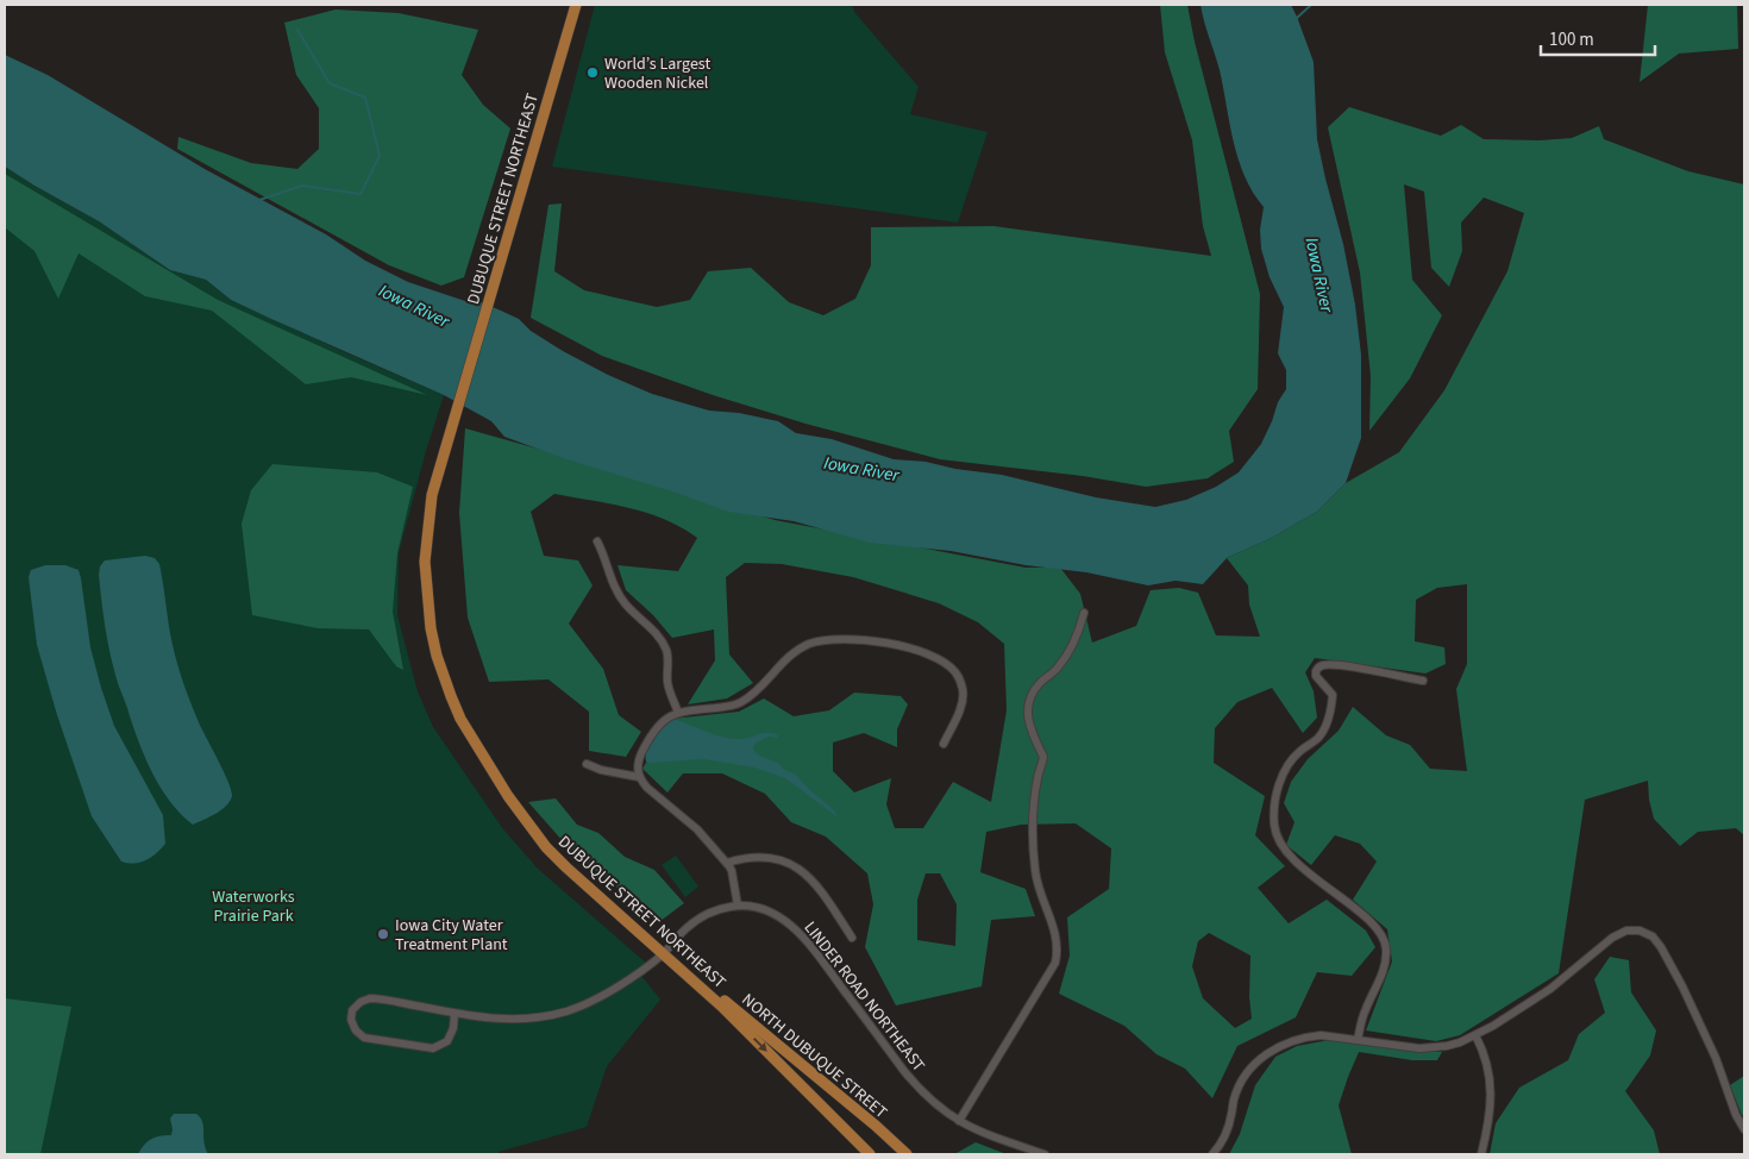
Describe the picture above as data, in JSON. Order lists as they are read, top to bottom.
{
  "streets": {
    "main road": ["DUBUQUE STREET NORTHEAST", "NORTH DUBUQUE STREET"],
    "street": ["LINDER ROAD NORTHEAST"]
  },
  "crossings": [
    ["DUBUQUE STREET NORTHEAST", "LINDER ROAD NORTHEAST"],
    ["DUBUQUE STREET NORTHEAST", "NORTH DUBUQUE STREET"]
  ],
  "water": ["Iowa River"],
  "parks": ["Waterworks Prairie Park"],
  "places": ["World’s Largest Wooden Nickel", "Iowa City Water Treatment Plant"],
  "scale_bar": "100 m"
}
